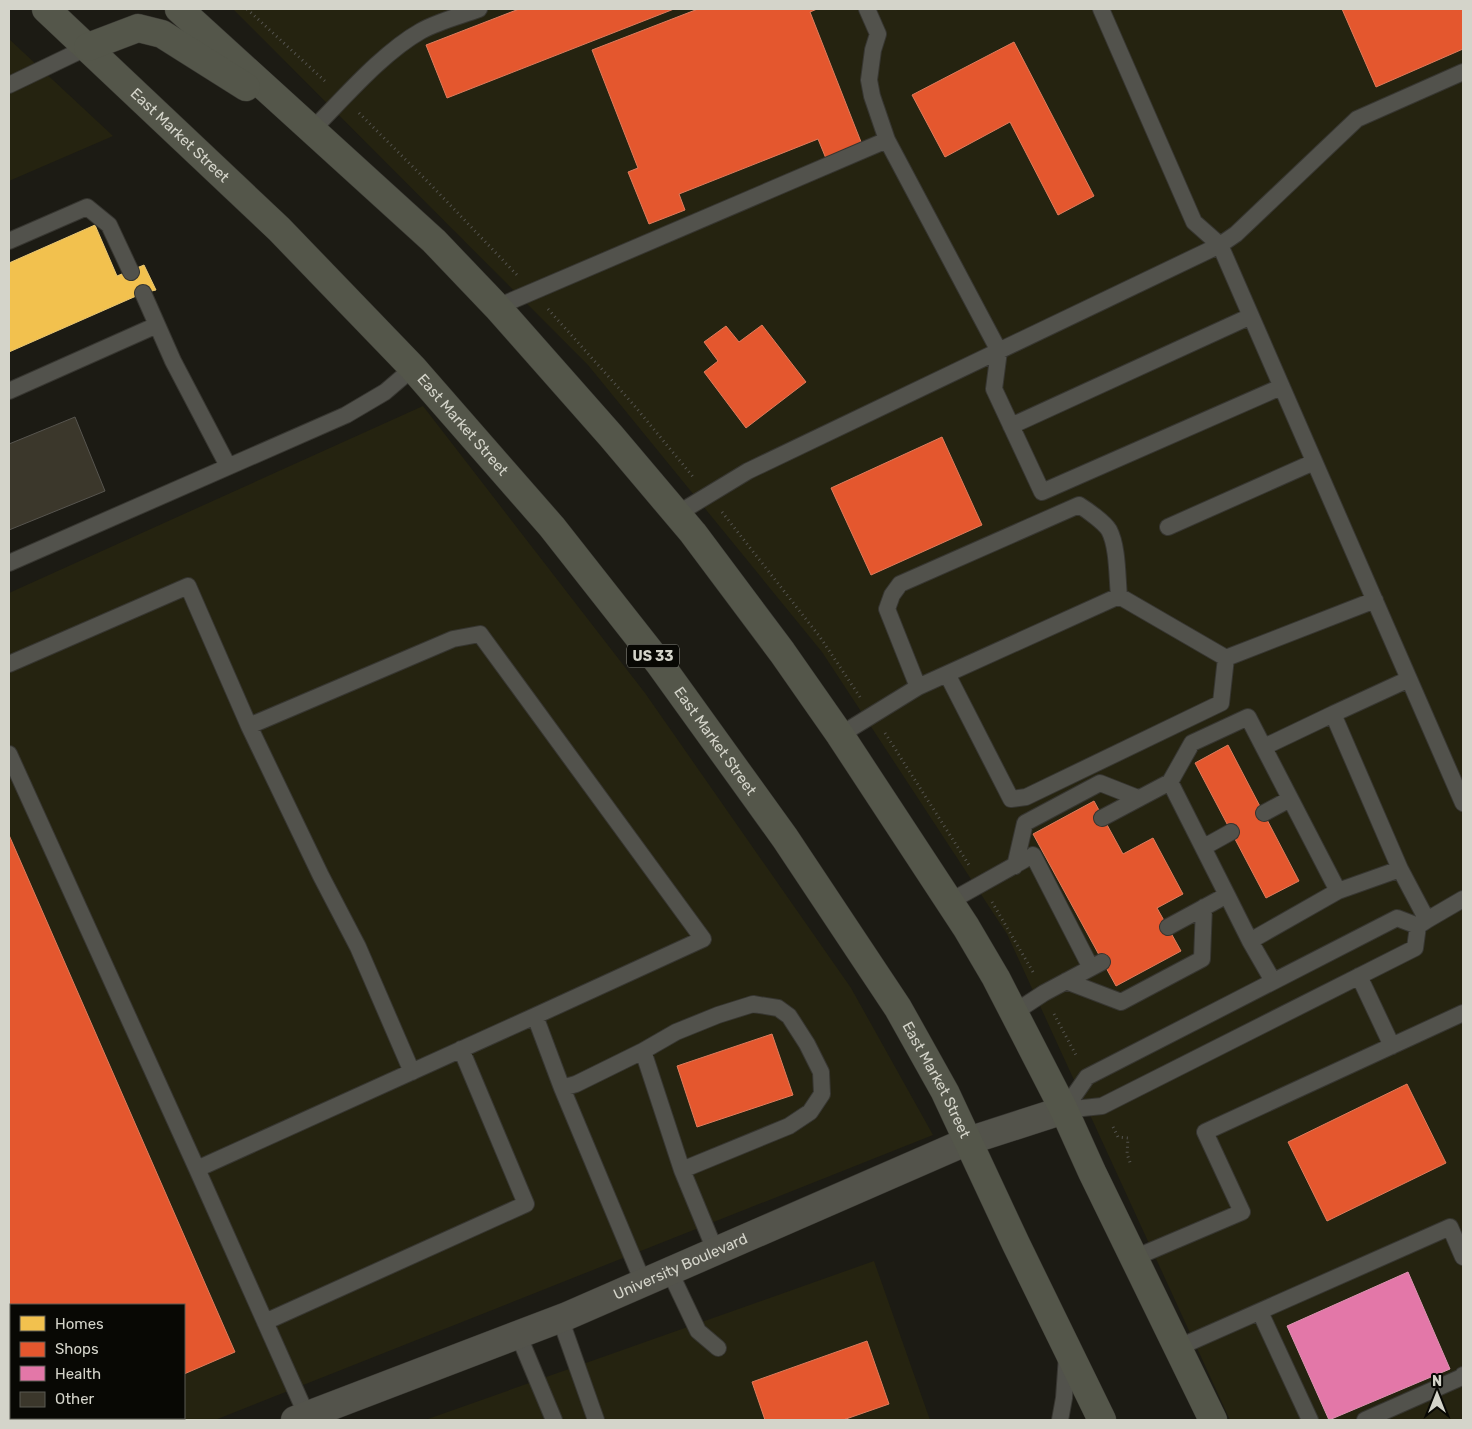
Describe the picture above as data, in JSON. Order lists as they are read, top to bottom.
{
  "streets": {
    "highway": ["East Market Street", "US 33"],
    "main road": ["University Boulevard"]
  },
  "crossings": [
    ["East Market Street", "University Boulevard"]
  ],
  "legend": [
    "Homes",
    "Shops",
    "Health",
    "Other"
  ],
  "north": "top"
}
